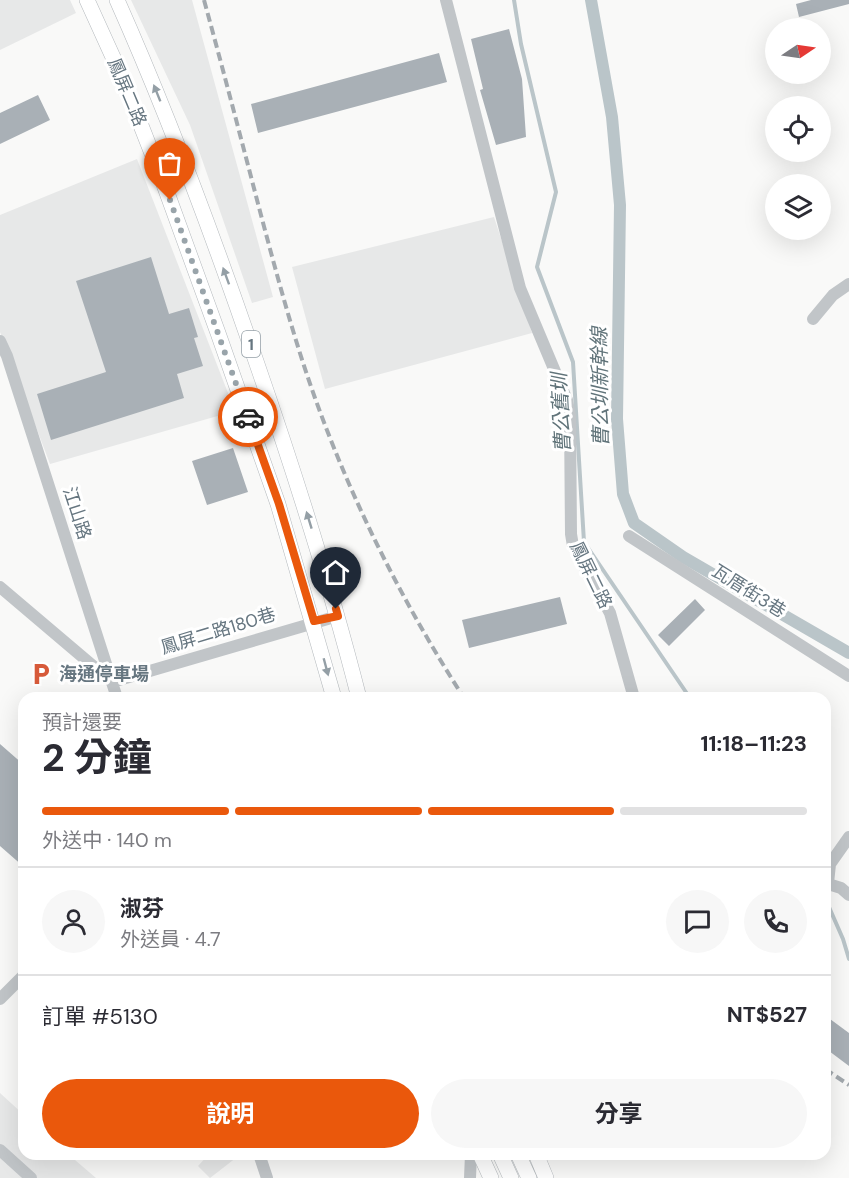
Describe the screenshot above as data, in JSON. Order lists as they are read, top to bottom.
{
  "streets": {
    "main road": ["鳳屏二路", "1"],
    "street": ["江山路", "瓦厝街3巷", "鳳屏二路180巷"]
  },
  "crossings": [
    ["鳳屏二路", "鳳屏二路180巷"],
    ["江山路", "鳳屏二路180巷"]
  ],
  "water": ["曹公圳新幹線", "曹公舊圳"],
  "places": {
    "parking": ["海通停車場"]
  },
  "north": "right",
  "page": {
    "heading": ["2 分鐘", "預計還要", "11:18–11:23"],
    "panel": [
      "淑芬",
      "外送員 · 4.7",
      "訂單 #5130",
      "NT$527"
    ],
    "bar": "外送中 · 140 m",
    "buttons": ["說明", "分享"]
  }
}
